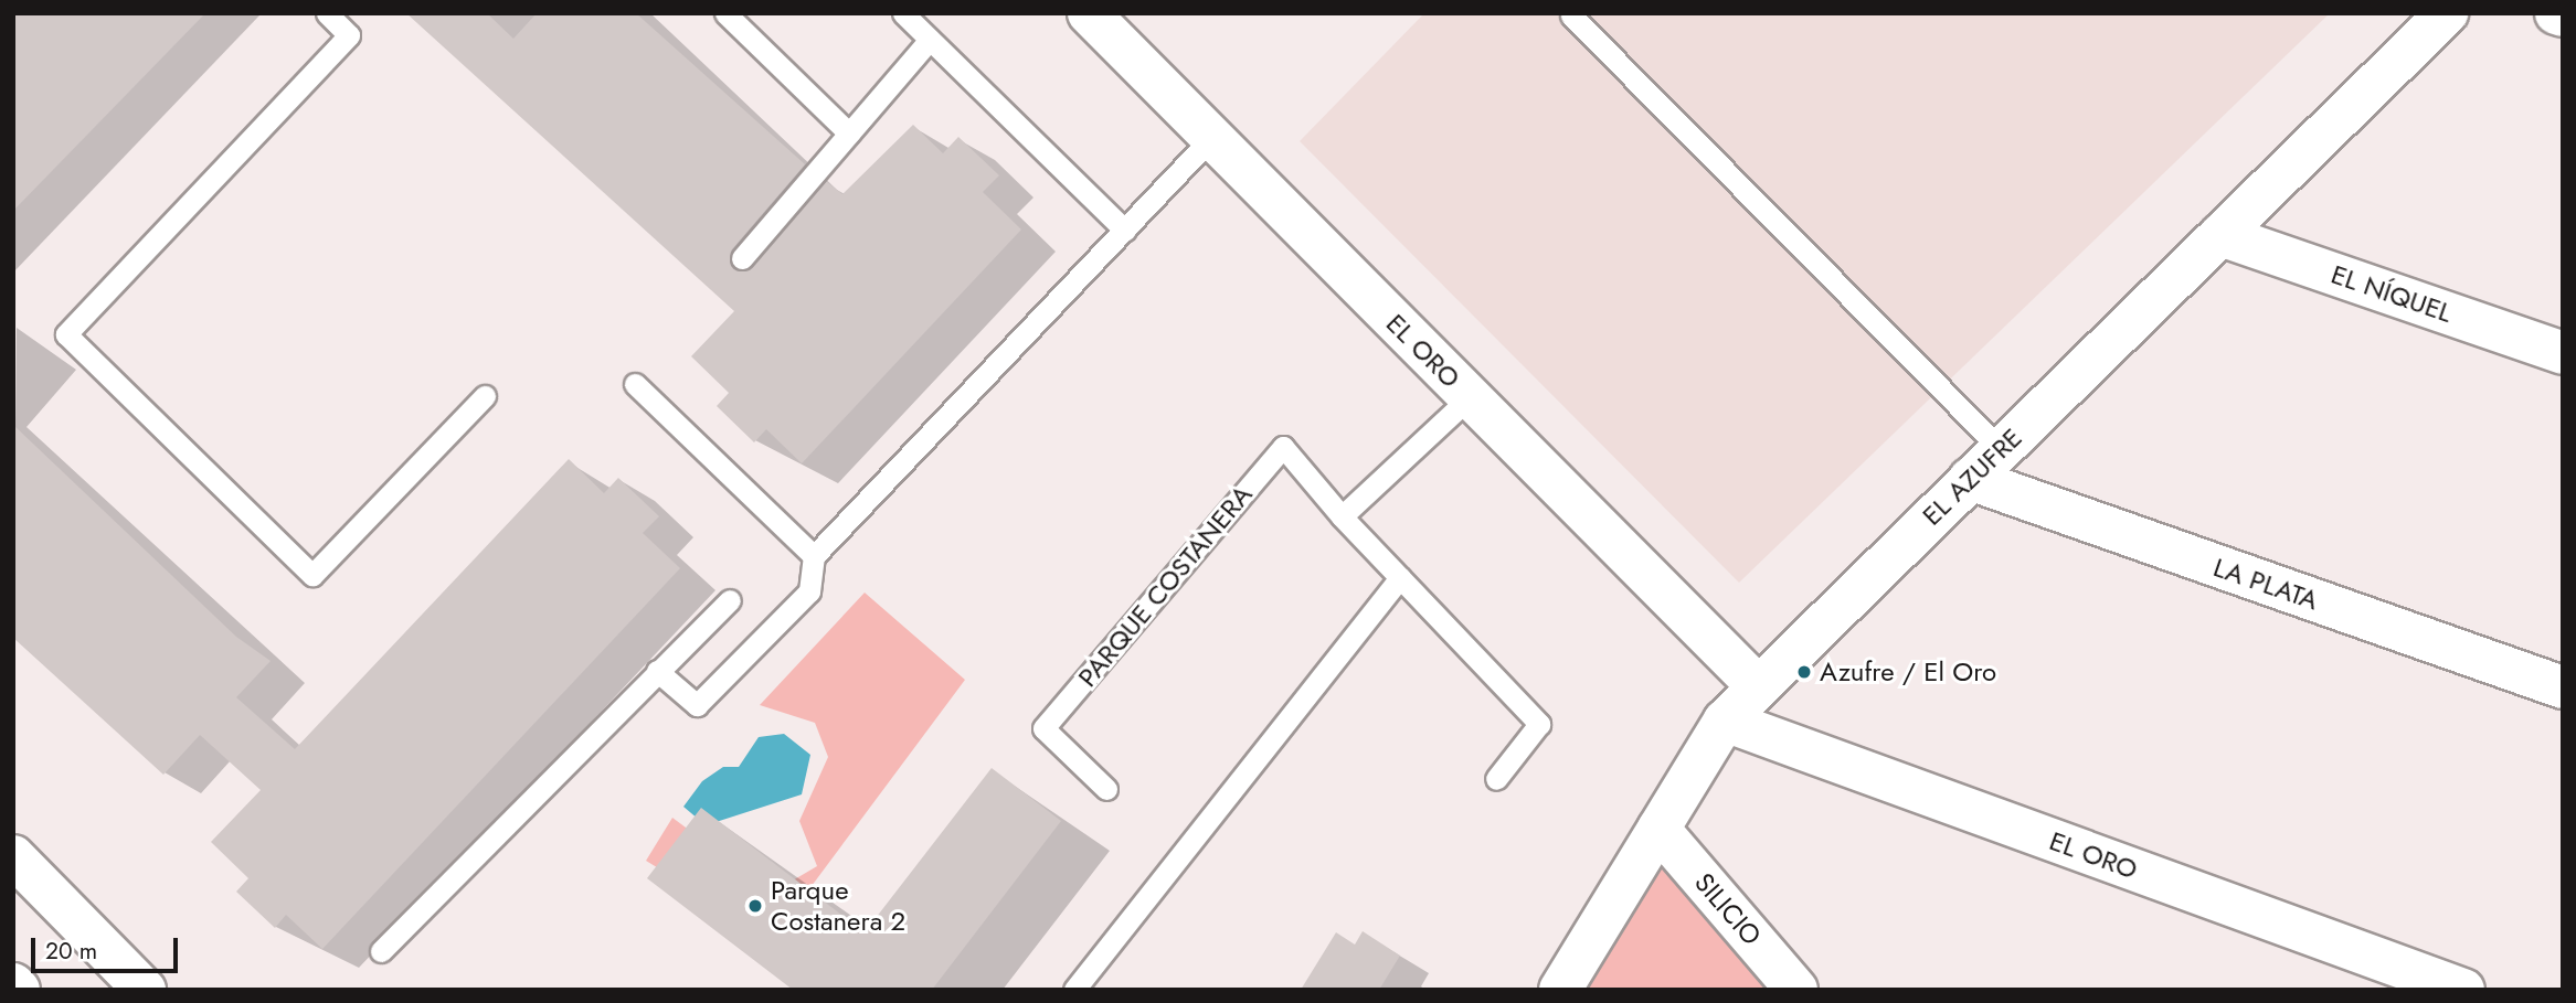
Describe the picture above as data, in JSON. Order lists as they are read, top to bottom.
{
  "streets": {
    "main road": [
      "EL NÍQUEL",
      "EL ORO",
      "EL AZUFRE",
      "LA PLATA",
      "SILICIO"
    ],
    "lane": ["PARQUE COSTANERA"]
  },
  "crossings": [
    ["EL NÍQUEL", "EL AZUFRE"],
    ["EL ORO", "EL AZUFRE"],
    ["EL AZUFRE", "LA PLATA"],
    ["EL AZUFRE", "SILICIO"]
  ],
  "places": ["Azufre / El Oro", "Parque Costanera 2"],
  "scale_bar": "20 m"
}
